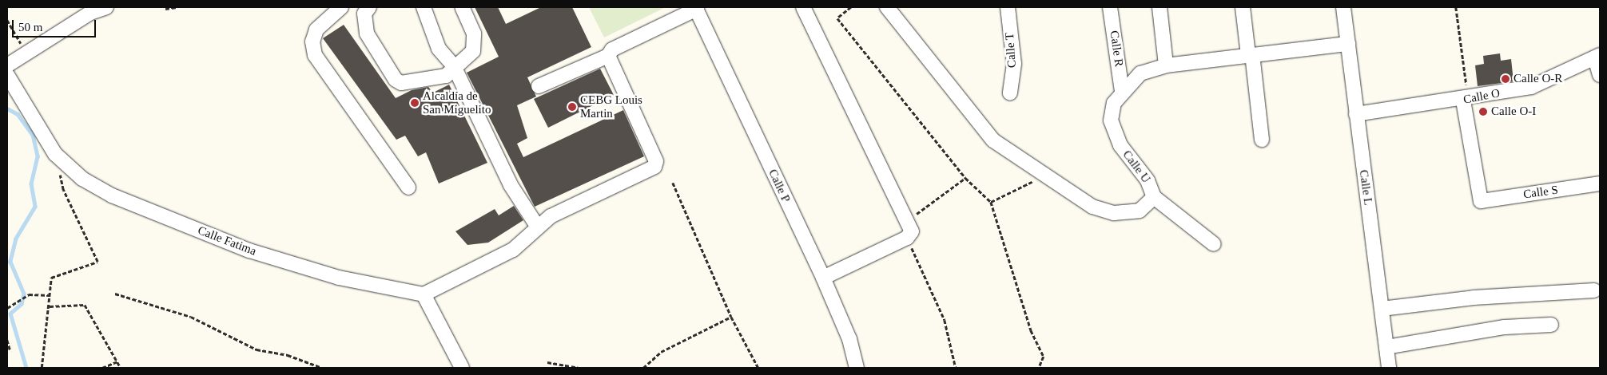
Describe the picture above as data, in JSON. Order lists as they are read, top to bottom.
{
  "streets": {
    "street": [
      "Calle R",
      "Calle T",
      "Calle O",
      "Calle U",
      "Calle P",
      "Calle L",
      "Calle S",
      "Calle Fatima"
    ]
  },
  "crossings": [
    ["Calle R", "Calle U"],
    ["Calle O", "Calle L"],
    ["Calle O", "Calle S"],
    ["Calle U", "Calle L"]
  ],
  "places": [
    "Calle O-R",
    "Alcaldía de San Miguelito",
    "CEBG Louis Martin",
    "Calle O-I"
  ],
  "scale_bar": "50 m"
}
